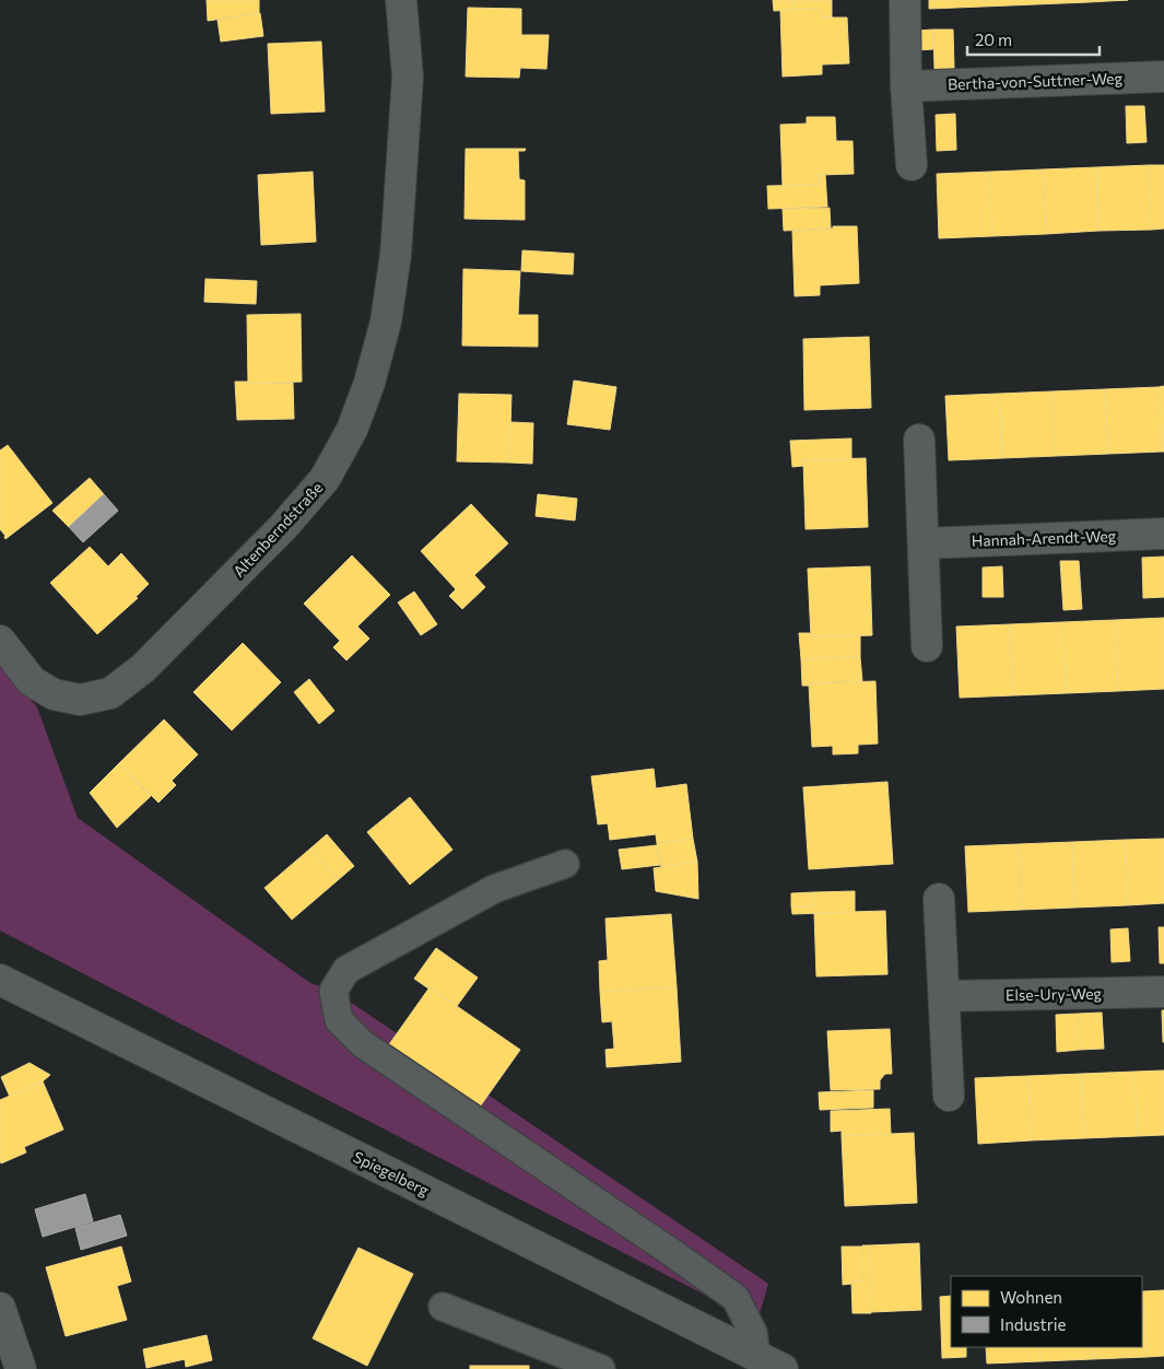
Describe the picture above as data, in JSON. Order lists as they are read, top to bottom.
{
  "streets": {
    "street": [
      "Bertha-von-Suttner-Weg",
      "Altenberndstraße",
      "Hannah-Arendt-Weg",
      "Else-Ury-Weg",
      "Spiegelberg"
    ]
  },
  "legend": ["Wohnen", "Industrie"],
  "scale_bar": "20 m"
}
